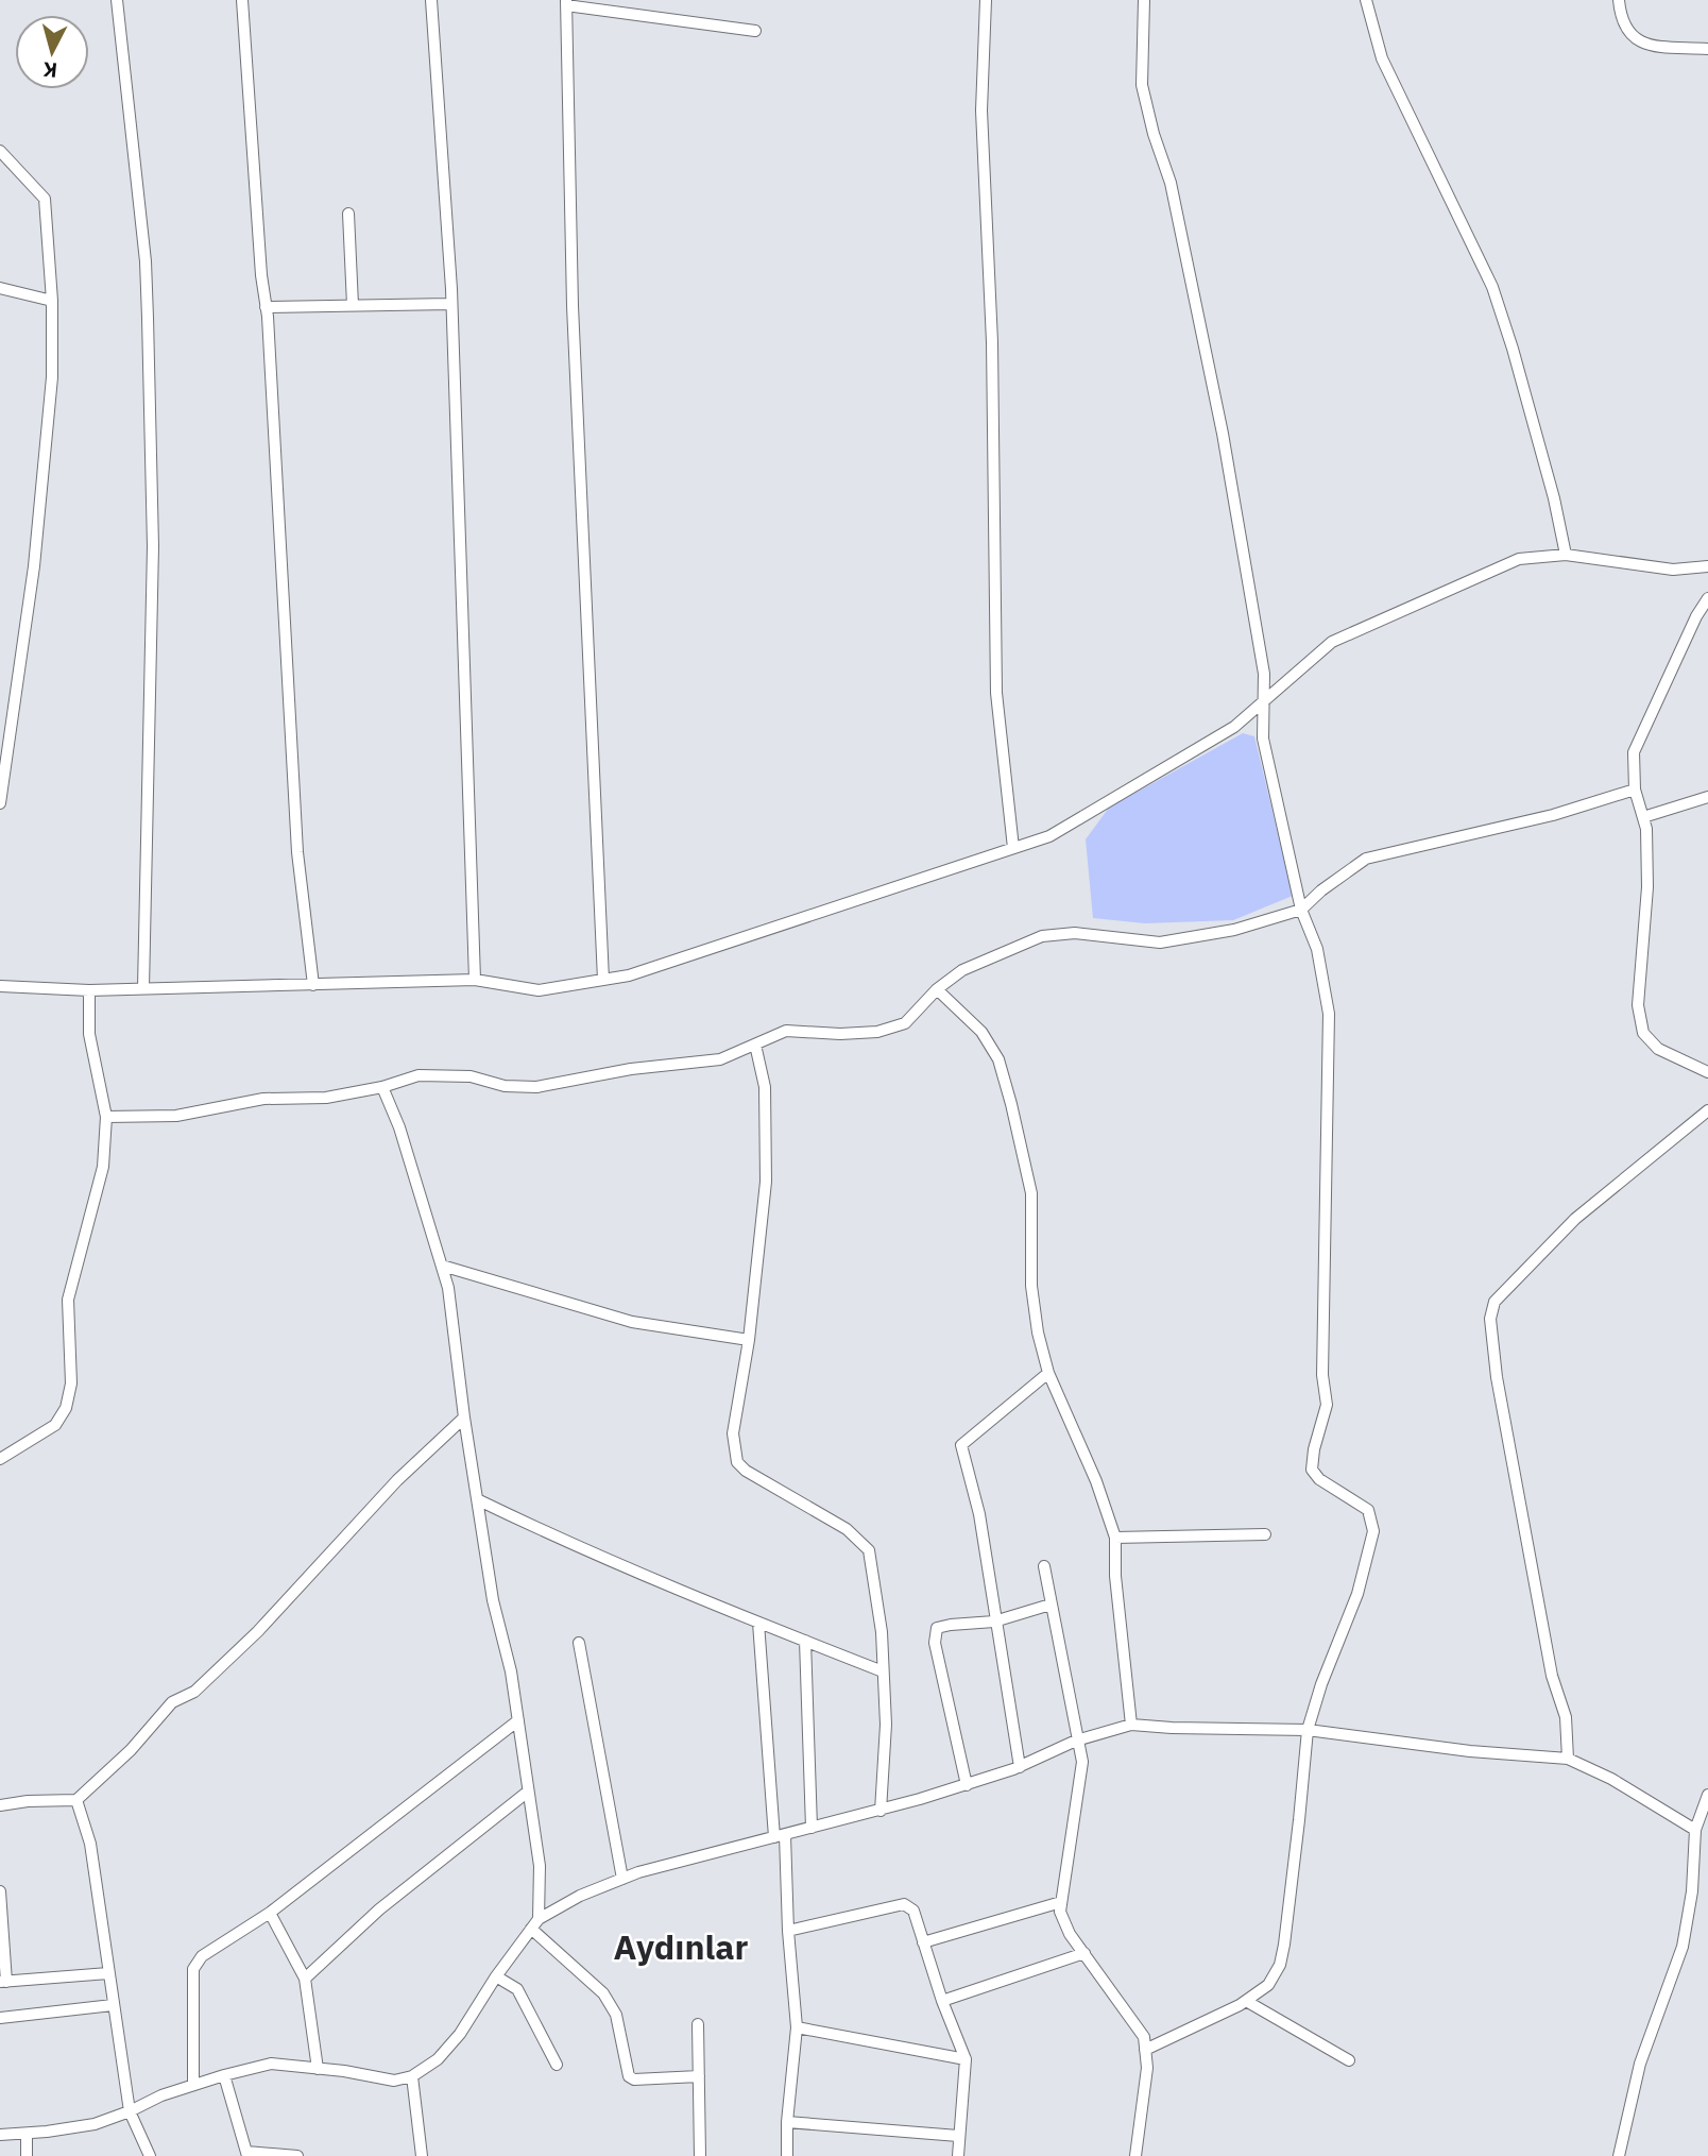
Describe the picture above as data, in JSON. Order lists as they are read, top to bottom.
{
  "districts": ["Aydınlar"],
  "north": "bottom"
}
